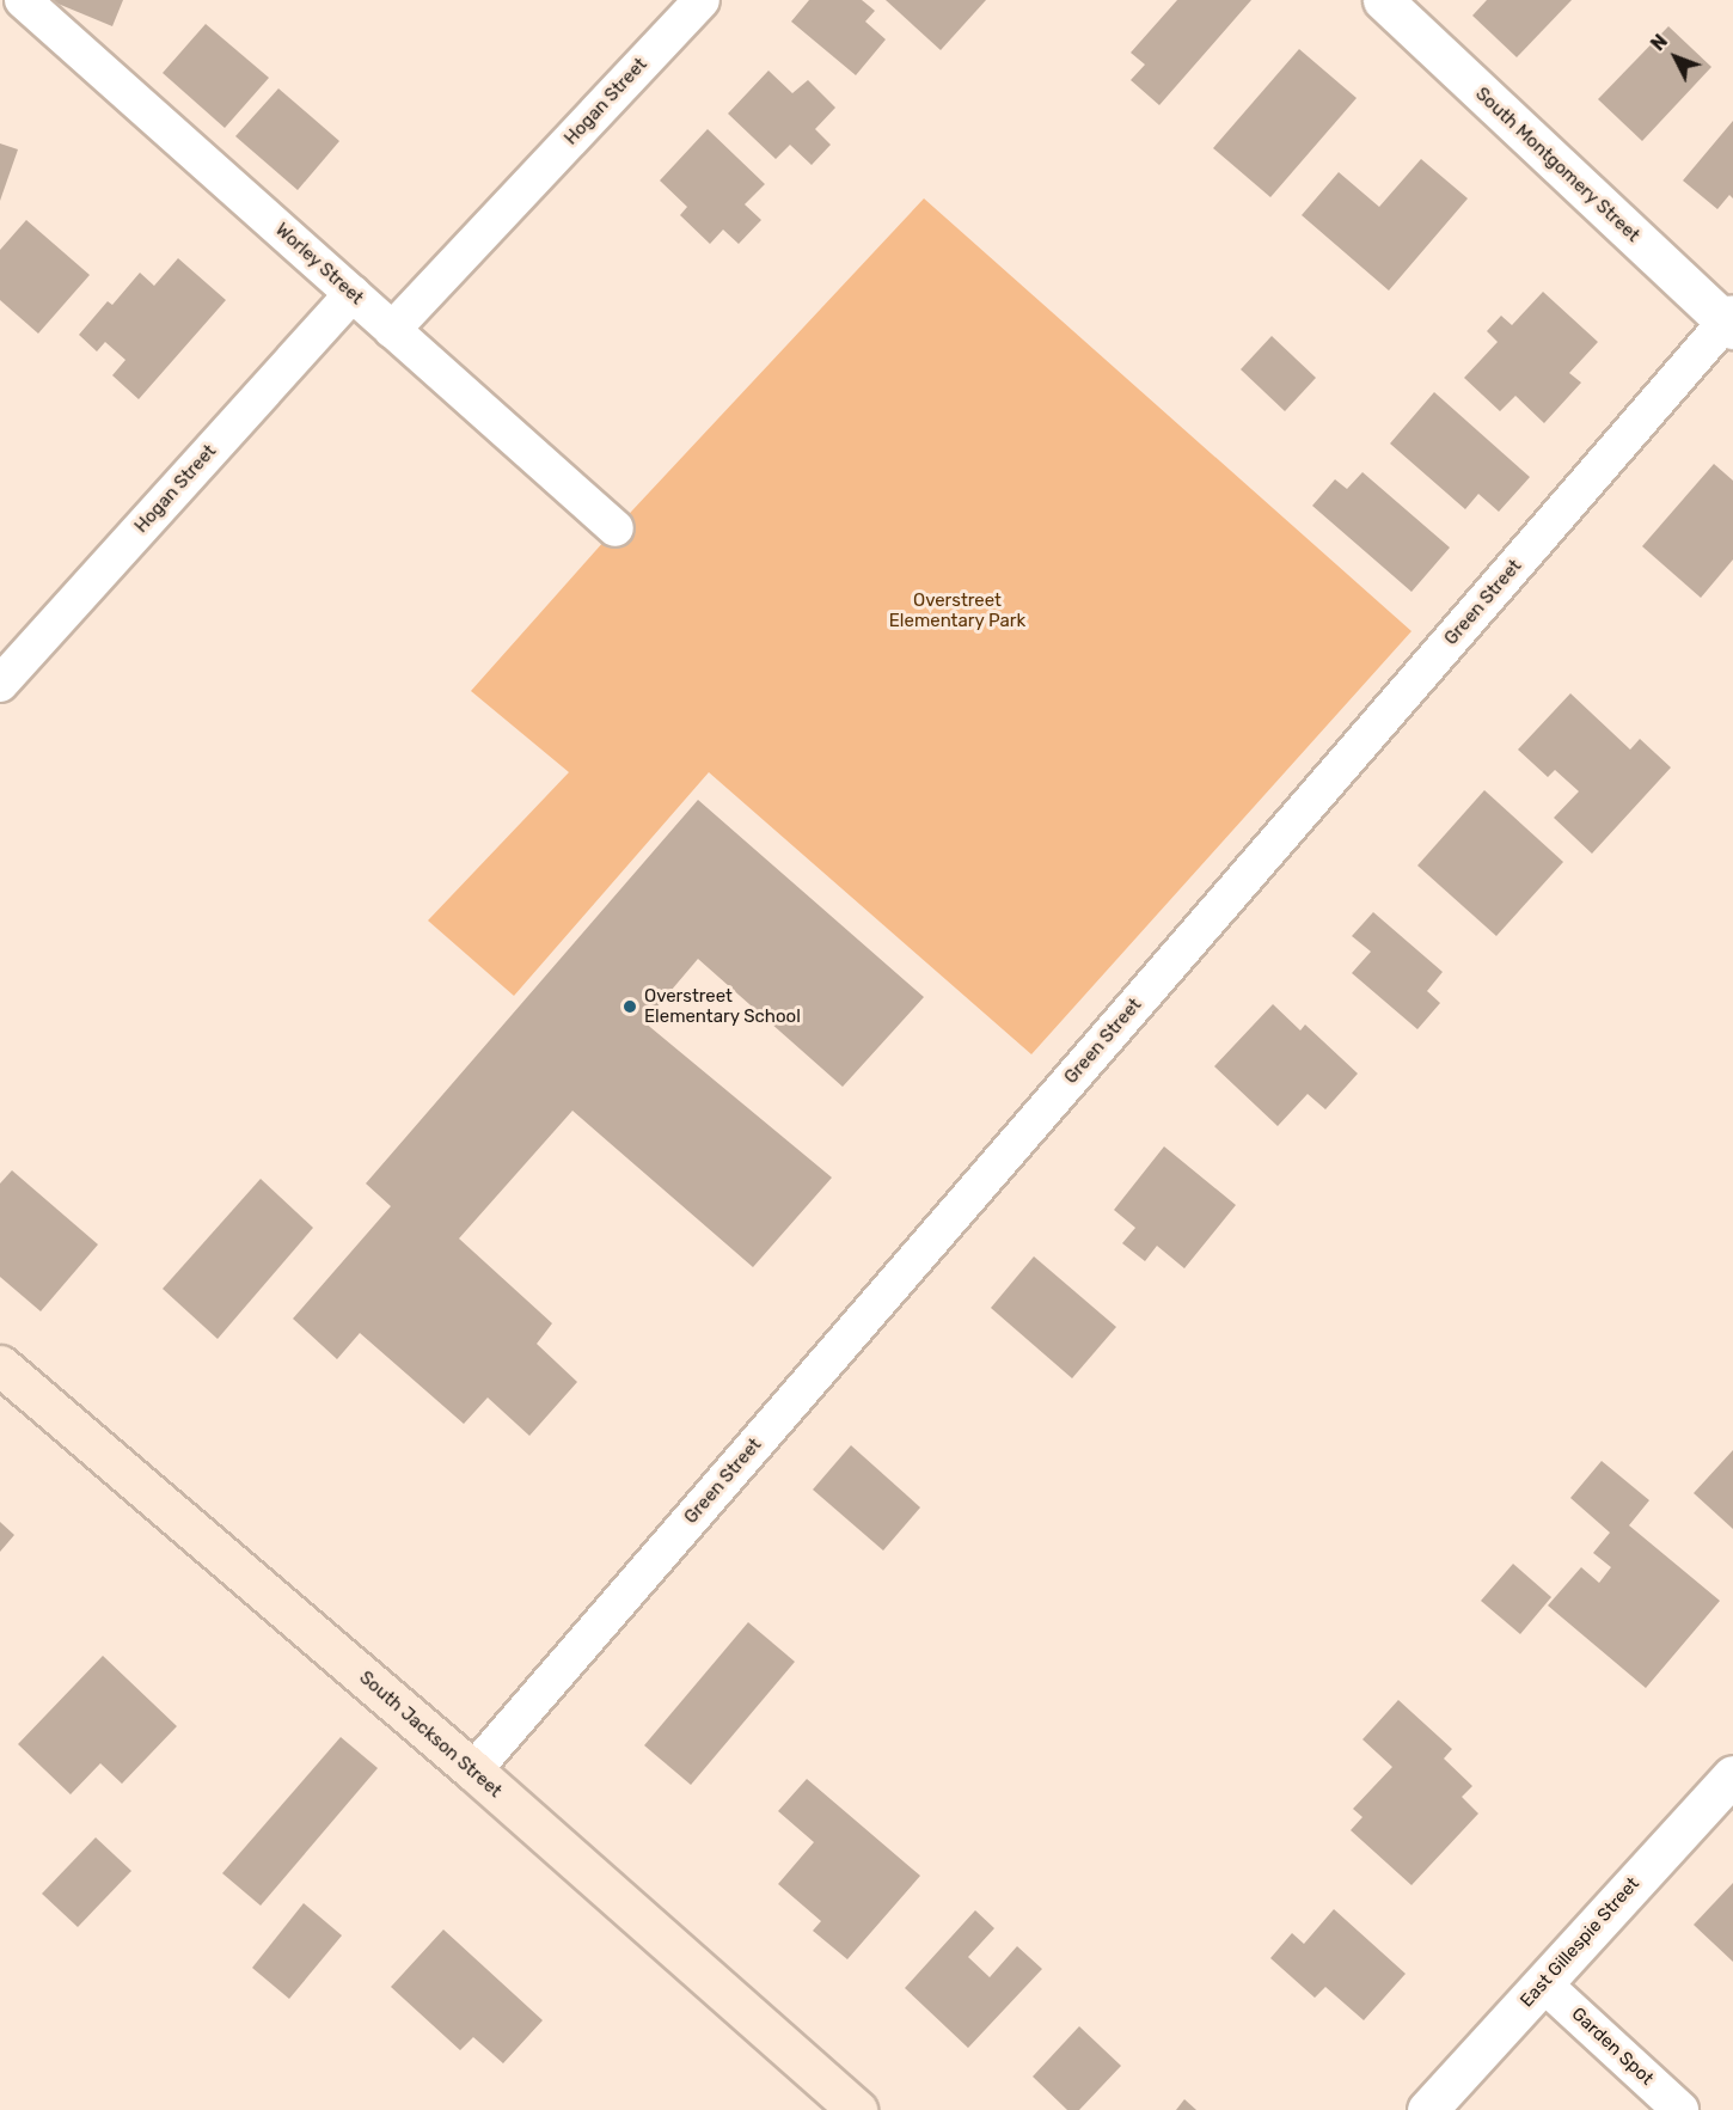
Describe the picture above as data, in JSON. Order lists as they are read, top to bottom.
{
  "streets": {
    "main road": ["South Jackson Street"],
    "street": [
      "Hogan Street",
      "South Montgomery Street",
      "Worley Street",
      "Green Street",
      "East Gillespie Street",
      "Garden Spot"
    ]
  },
  "crossings": [
    ["Hogan Street", "Worley Street"],
    ["South Montgomery Street", "Green Street"],
    ["Green Street", "South Jackson Street"],
    ["East Gillespie Street", "Garden Spot"]
  ],
  "parks": ["Overstreet Elementary Park"],
  "places": ["Overstreet Elementary School"],
  "north": "top left"
}
